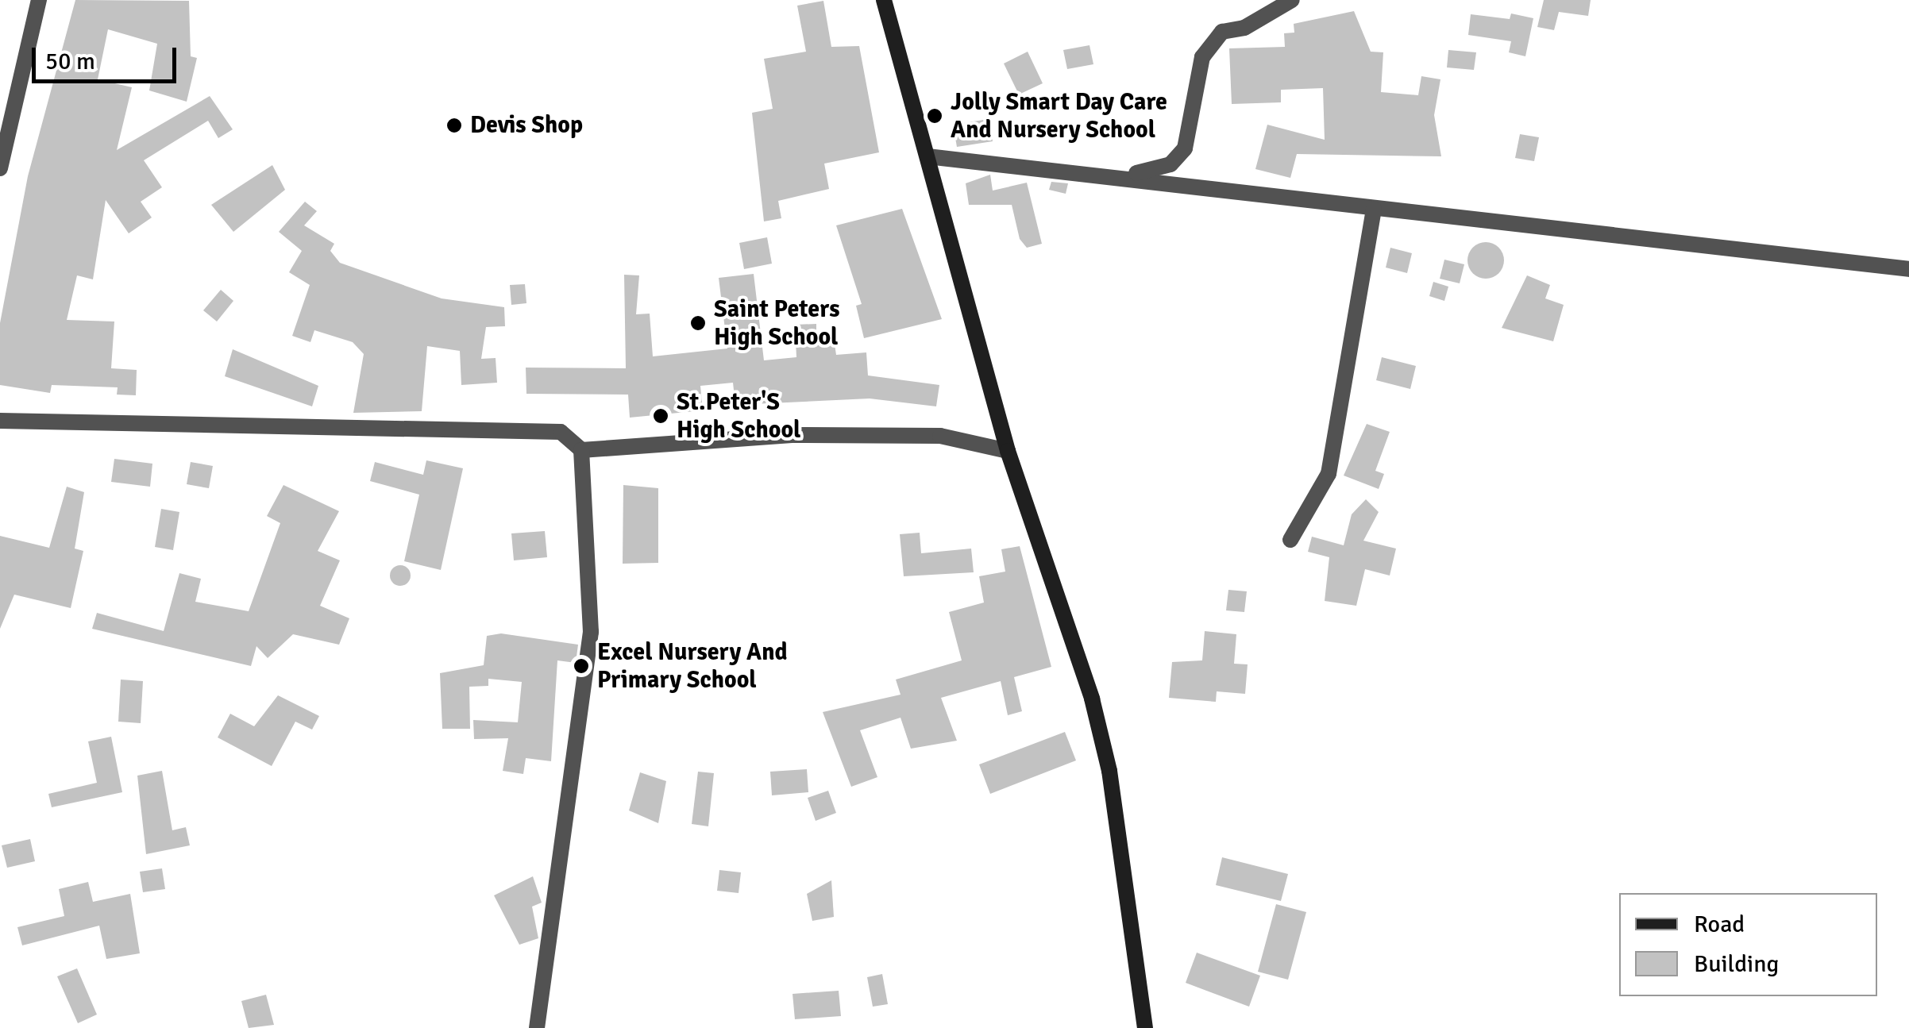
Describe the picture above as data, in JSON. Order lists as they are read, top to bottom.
{
  "places": [
    "Jolly Smart Day Care And Nursery School",
    "Devis Shop",
    "Saint Peters High School",
    "St.Peter'S High School",
    "Excel Nursery And Primary School"
  ],
  "legend": ["Road", "Building"],
  "scale_bar": "50 m"
}
